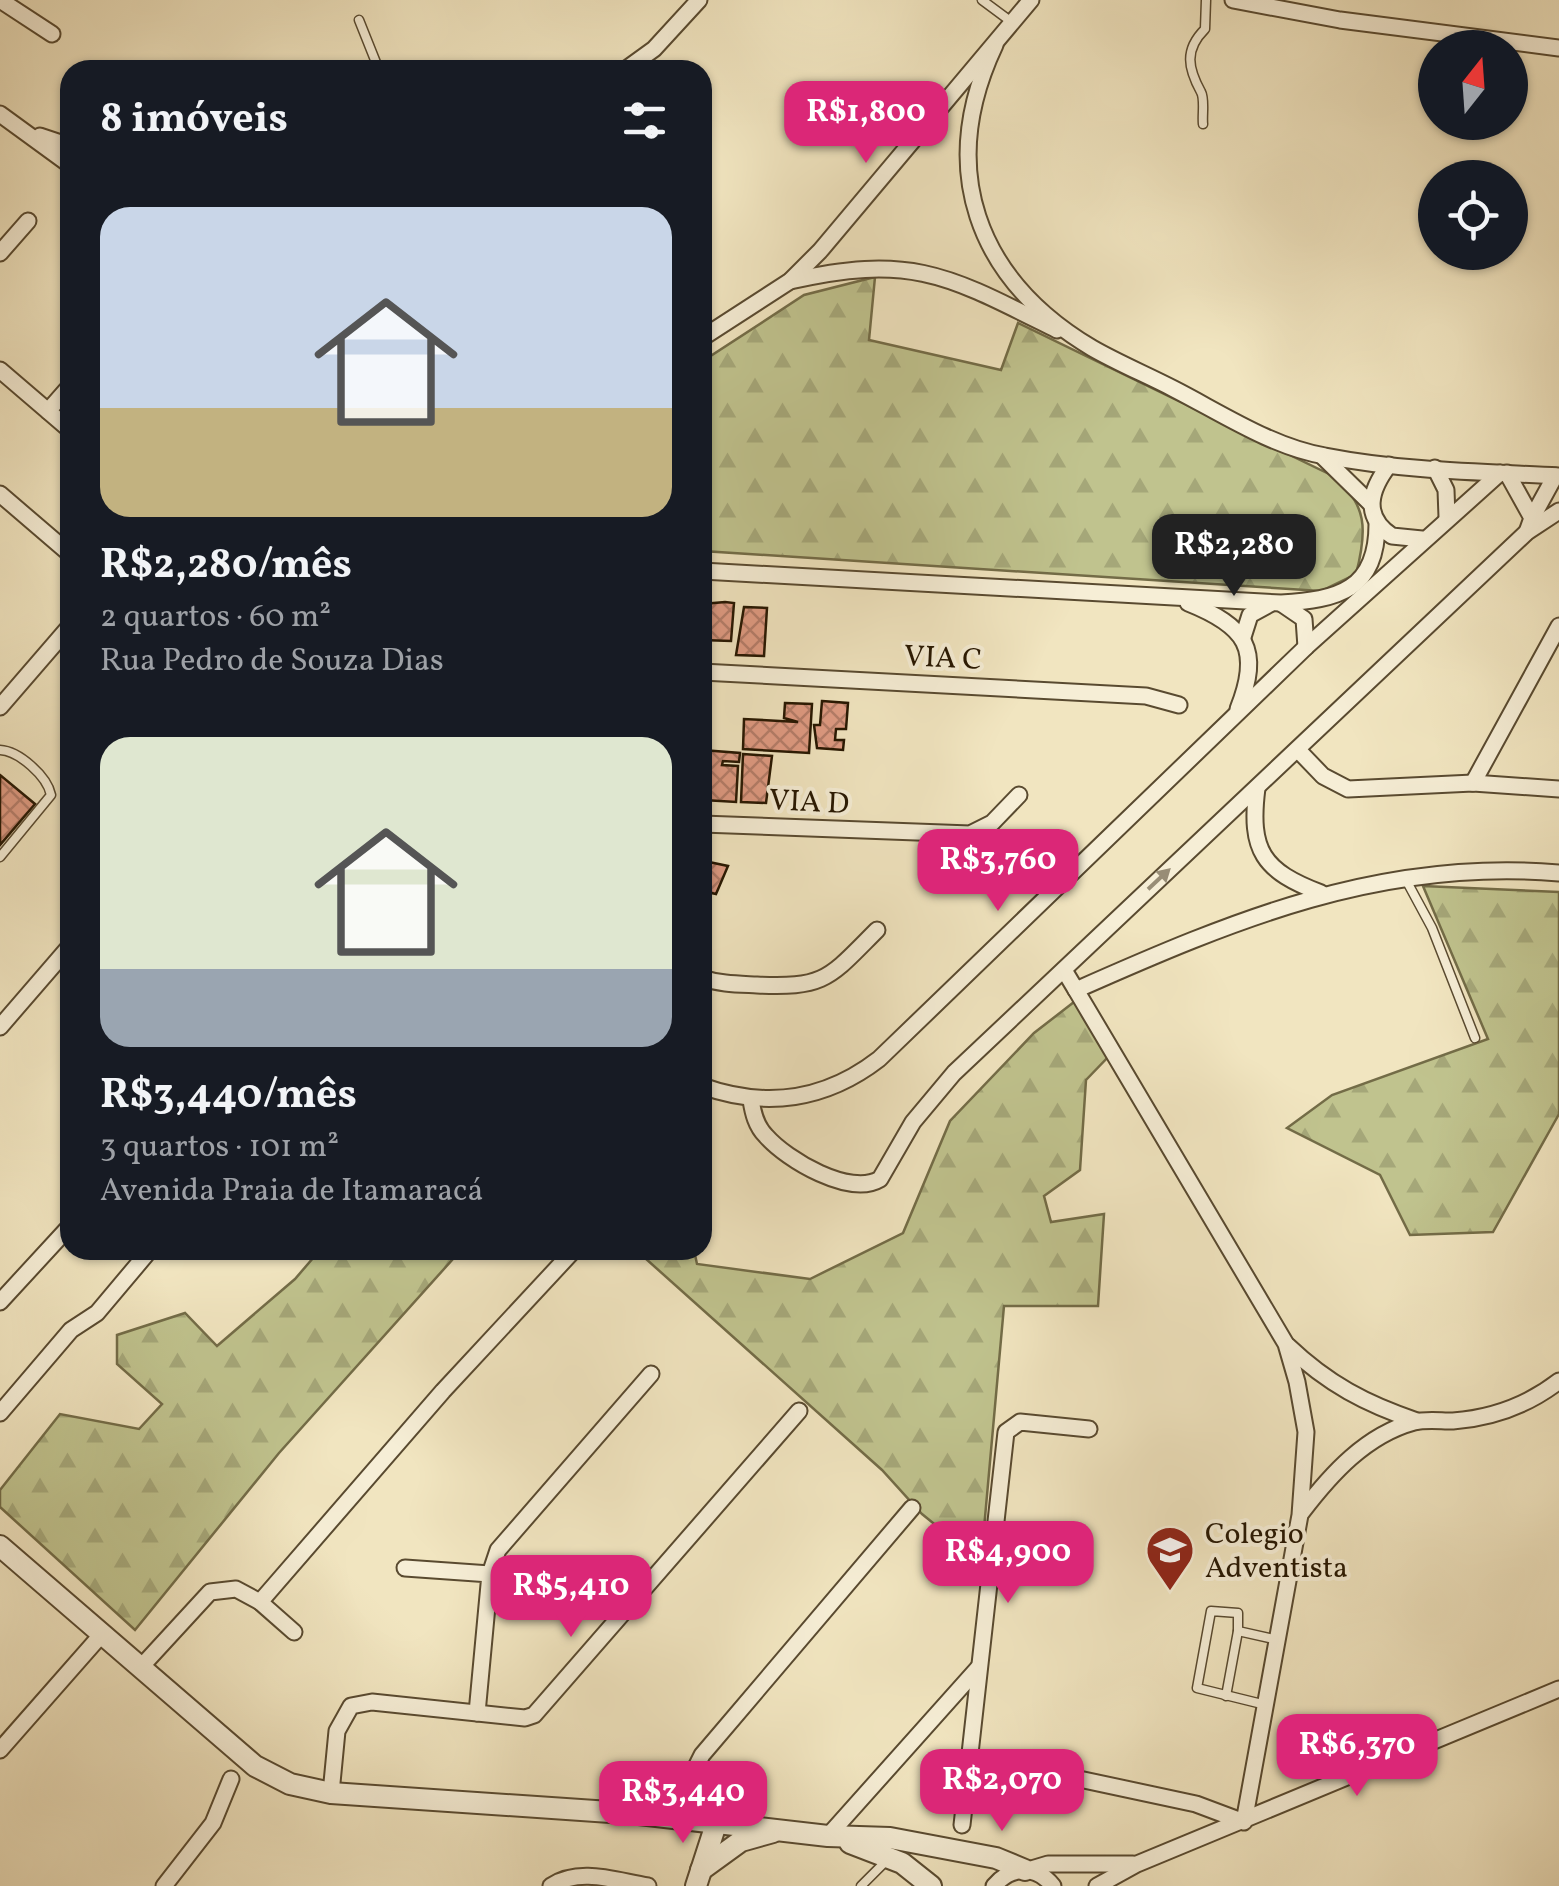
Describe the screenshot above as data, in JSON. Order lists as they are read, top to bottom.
{
  "streets": {
    "street": ["VIA C", "VIA D"]
  },
  "places": {
    "school or university": ["Colegio Adventista"]
  },
  "north": "top",
  "page": {
    "heading": "8 imóveis",
    "price": [
      "R$1,800",
      "R$2,280",
      "R$3,760",
      "R$4,900",
      "R$5,410",
      "R$6,370",
      "R$2,070",
      "R$3,440"
    ],
    "list": [
      {
        "name": "R$2,280/mês",
        "note": "2 quartos · 60 m² · Rua Pedro de Souza Dias"
      },
      {
        "name": "R$3,440/mês",
        "note": "3 quartos · 101 m² · Avenida Praia de Itamaracá"
      }
    ]
  }
}
